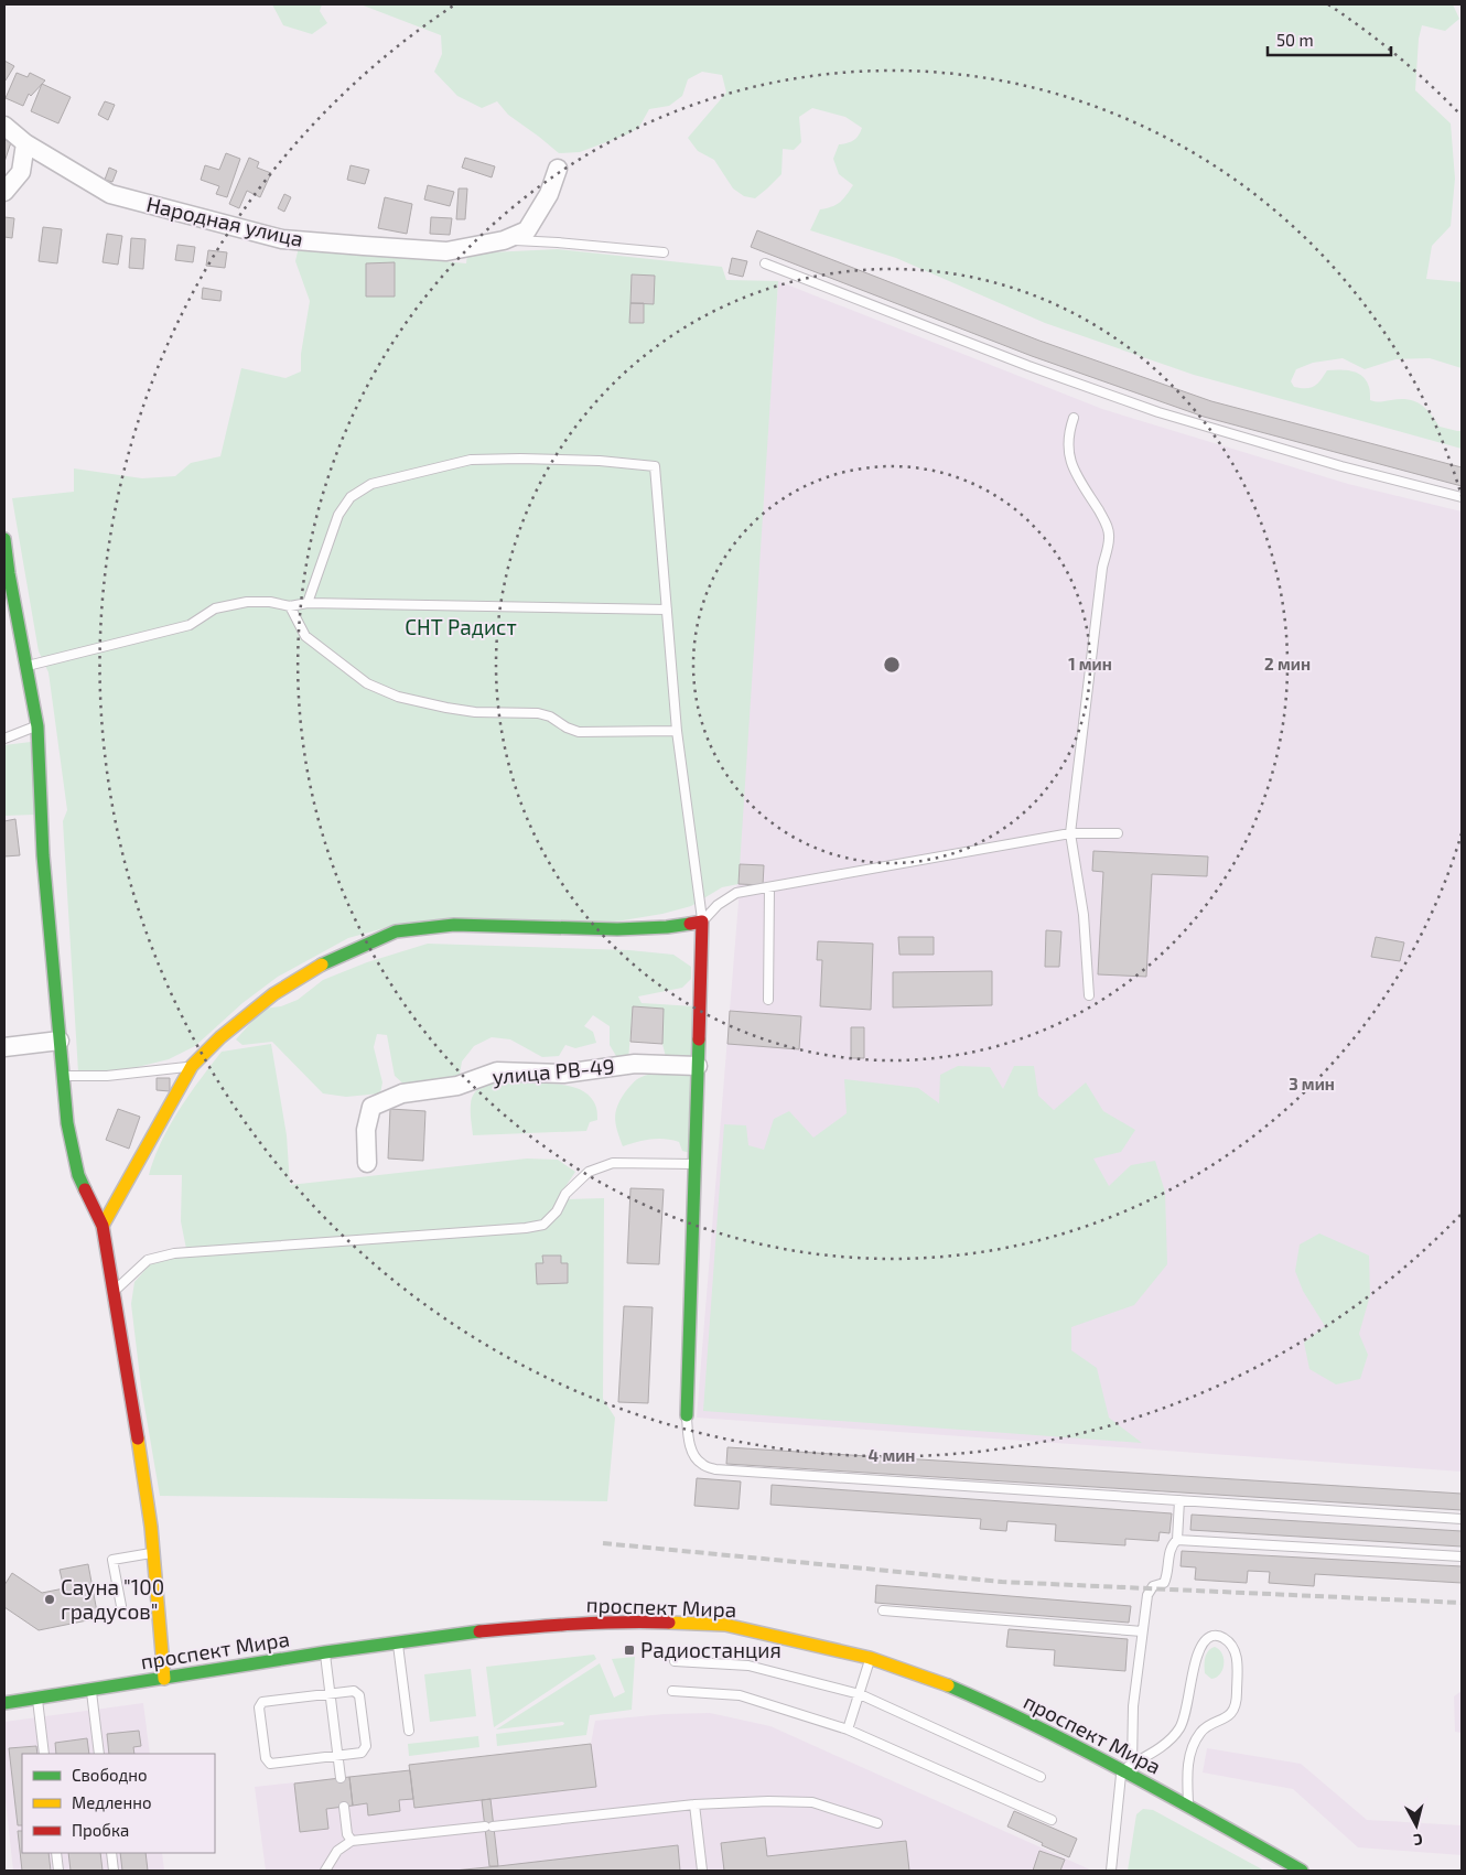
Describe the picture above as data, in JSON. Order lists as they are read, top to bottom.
{
  "streets": {
    "street": ["Народная улица", "улица РВ-49", "проспект Мира"]
  },
  "parks": ["СНТ Радист"],
  "places": {
    "other": ["Сауна \"100 градусов\""],
    "transit": ["Радиостанция"]
  },
  "legend": ["Свободно", "Медленно", "Пробка"],
  "scale_bar": "50 m",
  "north": "bottom",
  "rings": [
    "1 мин",
    "2 мин",
    "3 мин",
    "4 мин"
  ]
}
